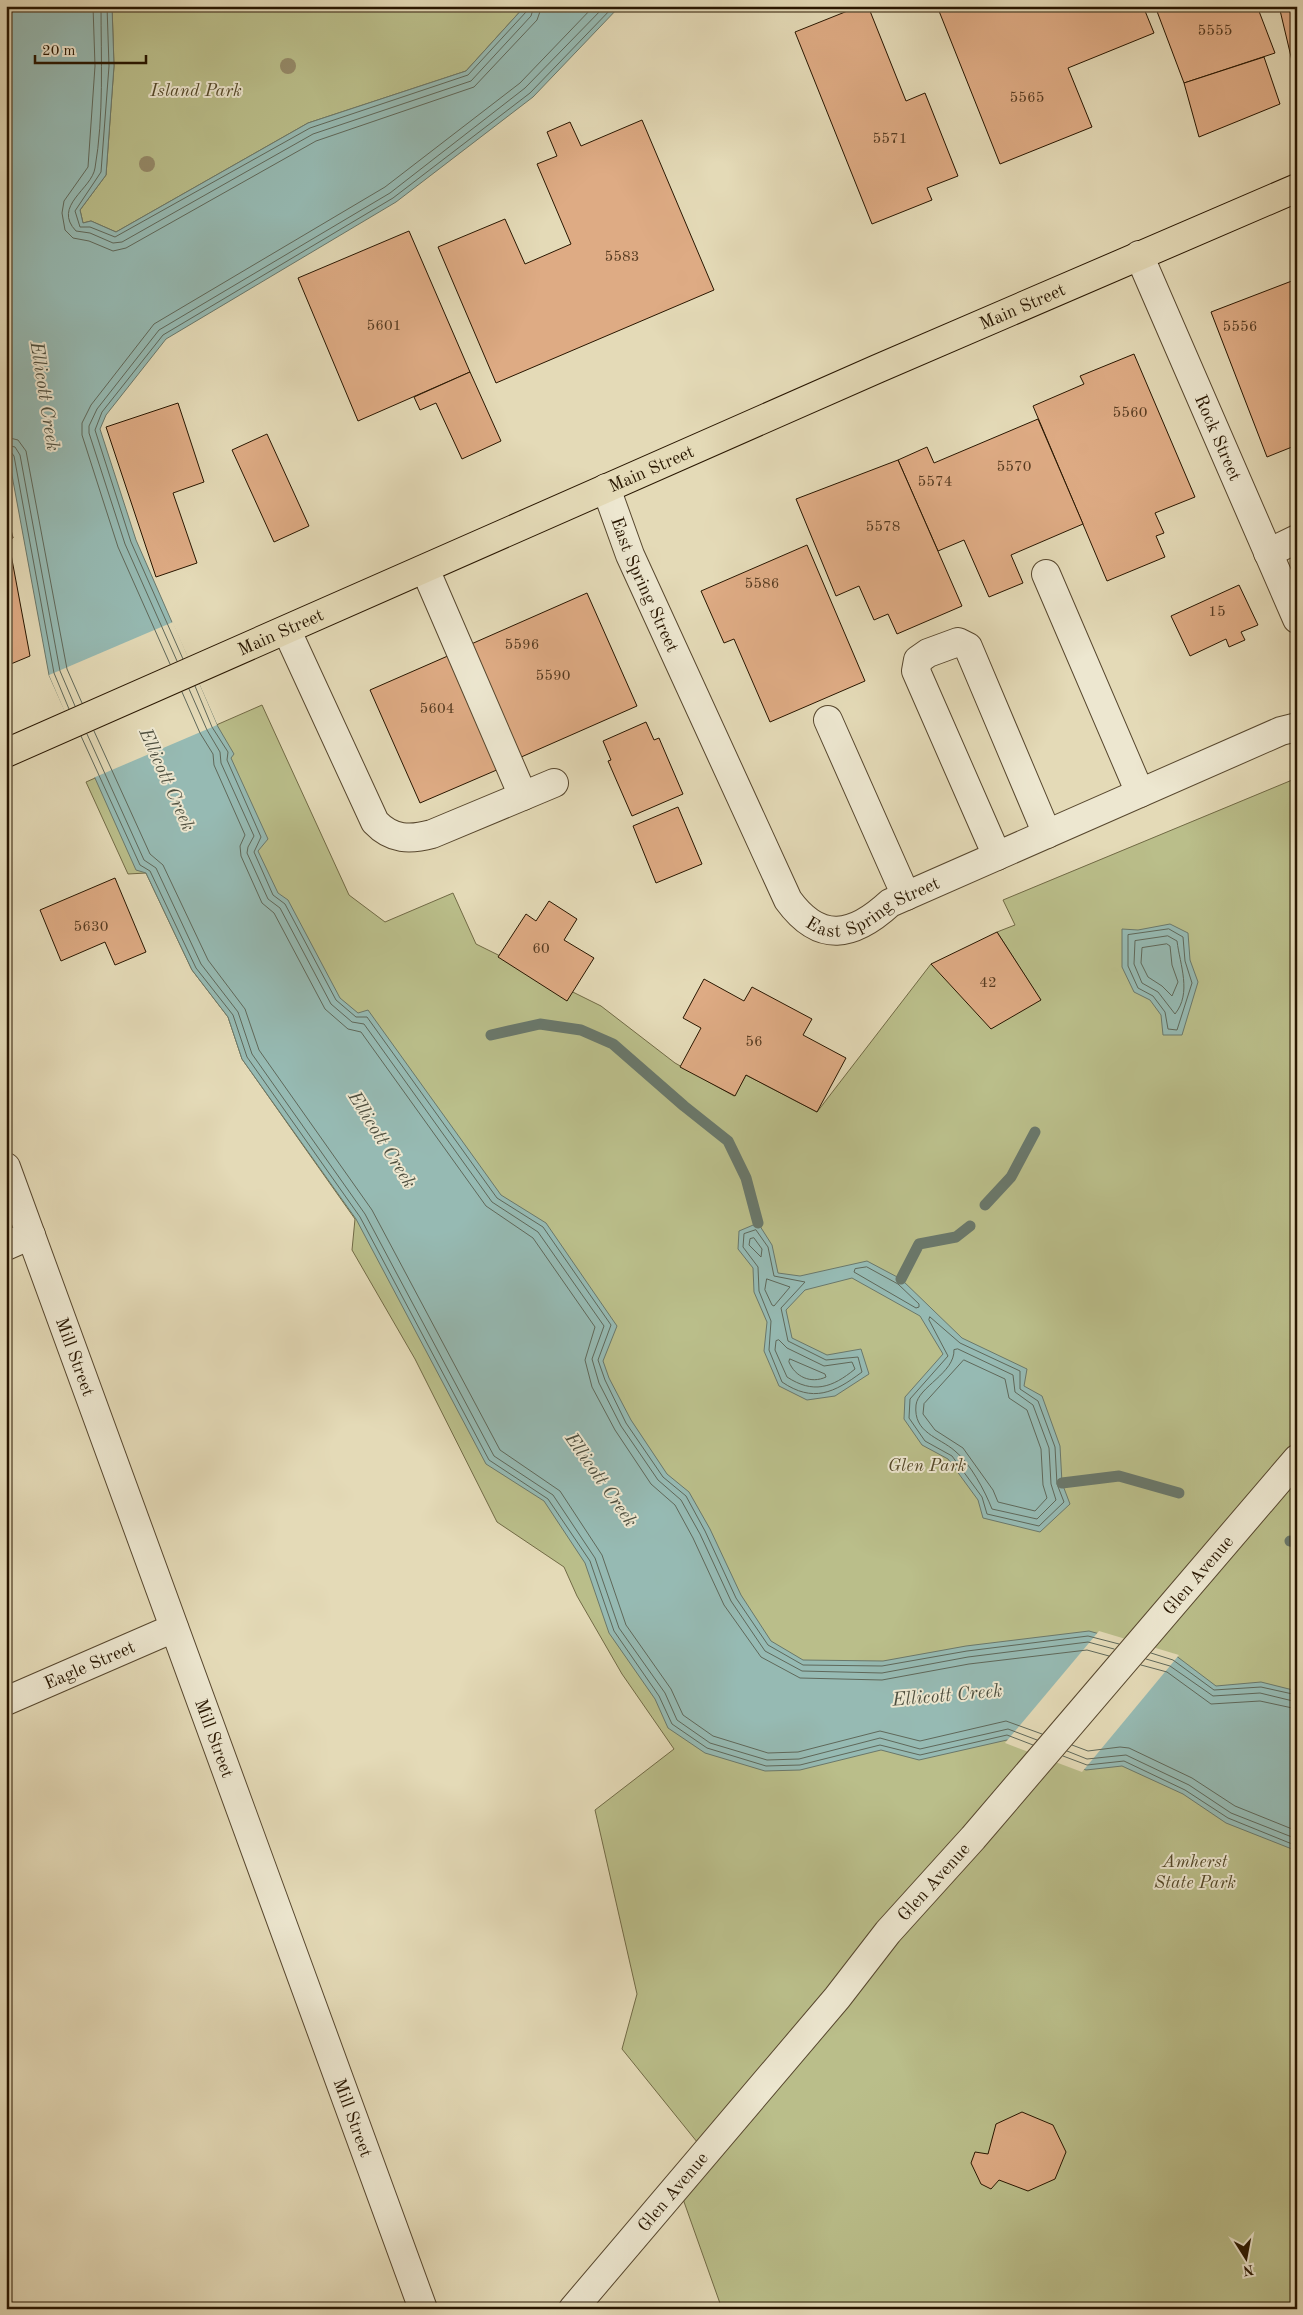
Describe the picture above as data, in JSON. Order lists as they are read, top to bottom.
{
  "streets": {
    "main road": ["Main Street"],
    "street": [
      "Rock Street",
      "East Spring Street",
      "Mill Street",
      "Glen Avenue",
      "Eagle Street"
    ]
  },
  "crossings": [
    ["Main Street", "Rock Street"],
    ["Main Street", "East Spring Street"],
    ["Mill Street", "Eagle Street"]
  ],
  "water": ["Ellicott Creek"],
  "parks": ["Island Park", "Glen Park", "Amherst State Park"],
  "house_numbers": [
    "5555",
    "5565",
    "5571",
    "5583",
    "5601",
    "5556",
    "5560",
    "5570",
    "5574",
    "5578",
    "5586",
    "15",
    "5596",
    "5590",
    "5604",
    "5630",
    "60",
    "42",
    "56"
  ],
  "scale_bar": "20 m",
  "north": "bottom"
}
